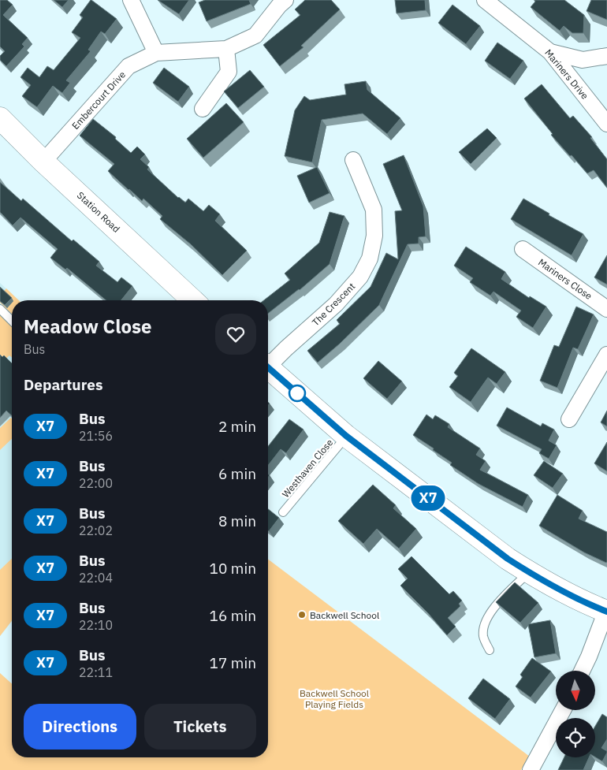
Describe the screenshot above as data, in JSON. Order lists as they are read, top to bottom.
{
  "streets": {
    "street": [
      "Mariners Drive",
      "Embercourt Drive",
      "Station Road",
      "Mariners Close",
      "The Crescent"
    ],
    "lane": ["Westhaven Close"]
  },
  "crossings": [
    ["Embercourt Drive", "Station Road"]
  ],
  "parks": ["Backwell School Playing Fields"],
  "places": ["Backwell School"],
  "lines": ["bus line X7"],
  "north": "bottom",
  "page": {
    "on_map": "X7",
    "heading": [
      ["Meadow Close", "Bus"],
      "Departures"
    ],
    "list": [
      {
        "mark": "X7",
        "name": "Bus",
        "note": "21:56",
        "value": "2 min"
      },
      {
        "mark": "X7",
        "name": "Bus",
        "note": "22:00",
        "value": "6 min"
      },
      {
        "mark": "X7",
        "name": "Bus",
        "note": "22:02",
        "value": "8 min"
      },
      {
        "mark": "X7",
        "name": "Bus",
        "note": "22:04",
        "value": "10 min"
      },
      {
        "mark": "X7",
        "name": "Bus",
        "note": "22:10",
        "value": "16 min"
      },
      {
        "mark": "X7",
        "name": "Bus",
        "note": "22:11",
        "value": "17 min"
      }
    ],
    "buttons": ["Directions", "Tickets"]
  }
}
